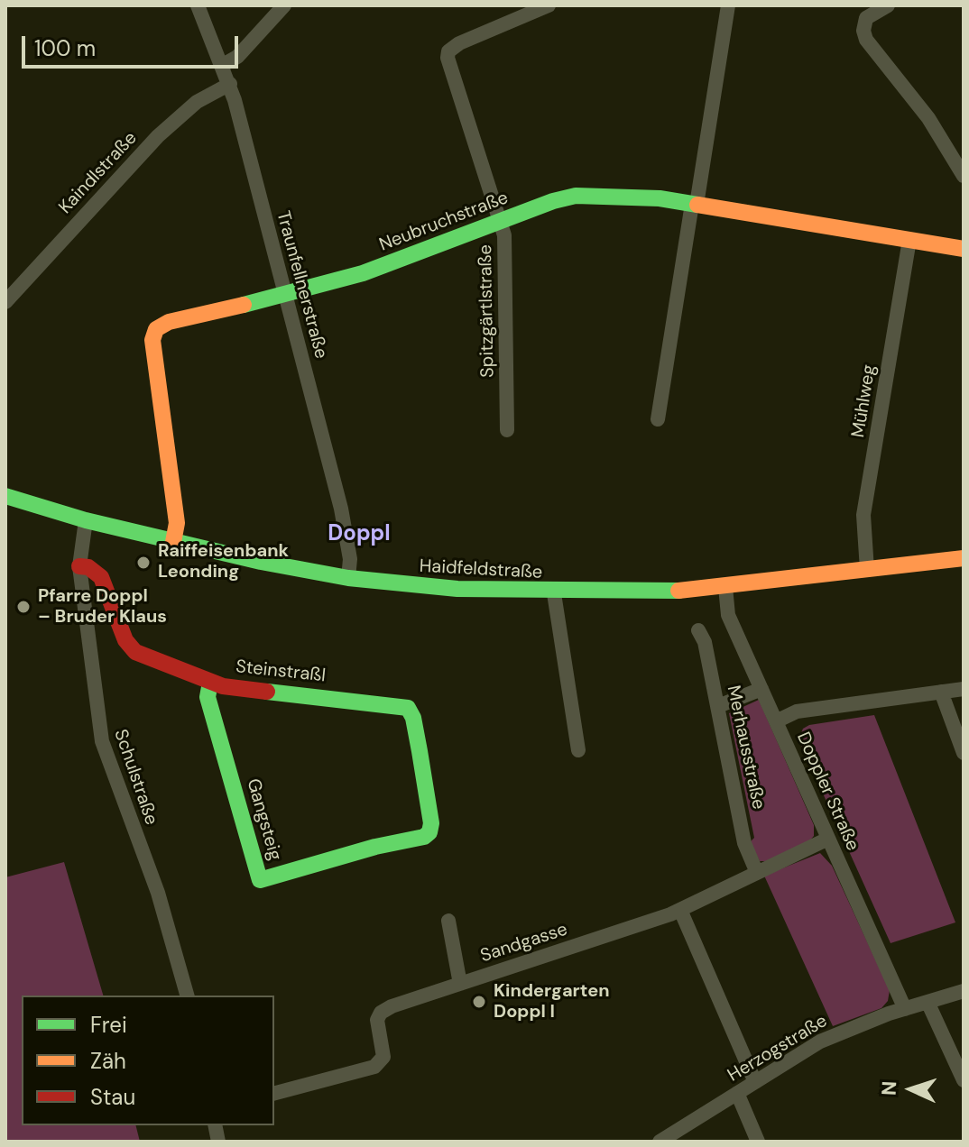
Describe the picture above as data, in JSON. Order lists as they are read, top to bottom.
{
  "streets": {
    "street": [
      "Kaindlstraße",
      "Neubruchstraße",
      "Traunfellnerstraße",
      "Spitzgärtlstraße",
      "Mühlweg",
      "Haidfeldstraße",
      "Steinstraßl",
      "Merhausstraße",
      "Schulstraße",
      "Doppler Straße",
      "Gangsteig",
      "Sandgasse",
      "Herzogstraße"
    ]
  },
  "crossings": [
    ["Kaindlstraße", "Traunfellnerstraße"],
    ["Neubruchstraße", "Traunfellnerstraße"],
    ["Neubruchstraße", "Spitzgärtlstraße"],
    ["Neubruchstraße", "Mühlweg"],
    ["Neubruchstraße", "Haidfeldstraße"],
    ["Traunfellnerstraße", "Haidfeldstraße"],
    ["Mühlweg", "Haidfeldstraße"],
    ["Haidfeldstraße", "Schulstraße"],
    ["Haidfeldstraße", "Doppler Straße"],
    ["Steinstraßl", "Schulstraße"],
    ["Steinstraßl", "Gangsteig"],
    ["Merhausstraße", "Sandgasse"],
    ["Doppler Straße", "Sandgasse"],
    ["Doppler Straße", "Herzogstraße"]
  ],
  "districts": ["Doppl"],
  "places": ["Raiffeisenbank Leonding", "Pfarre Doppl – Bruder Klaus", "Kindergarten Doppl I"],
  "legend": ["Frei", "Zäh", "Stau"],
  "scale_bar": "100 m",
  "north": "left"
}
